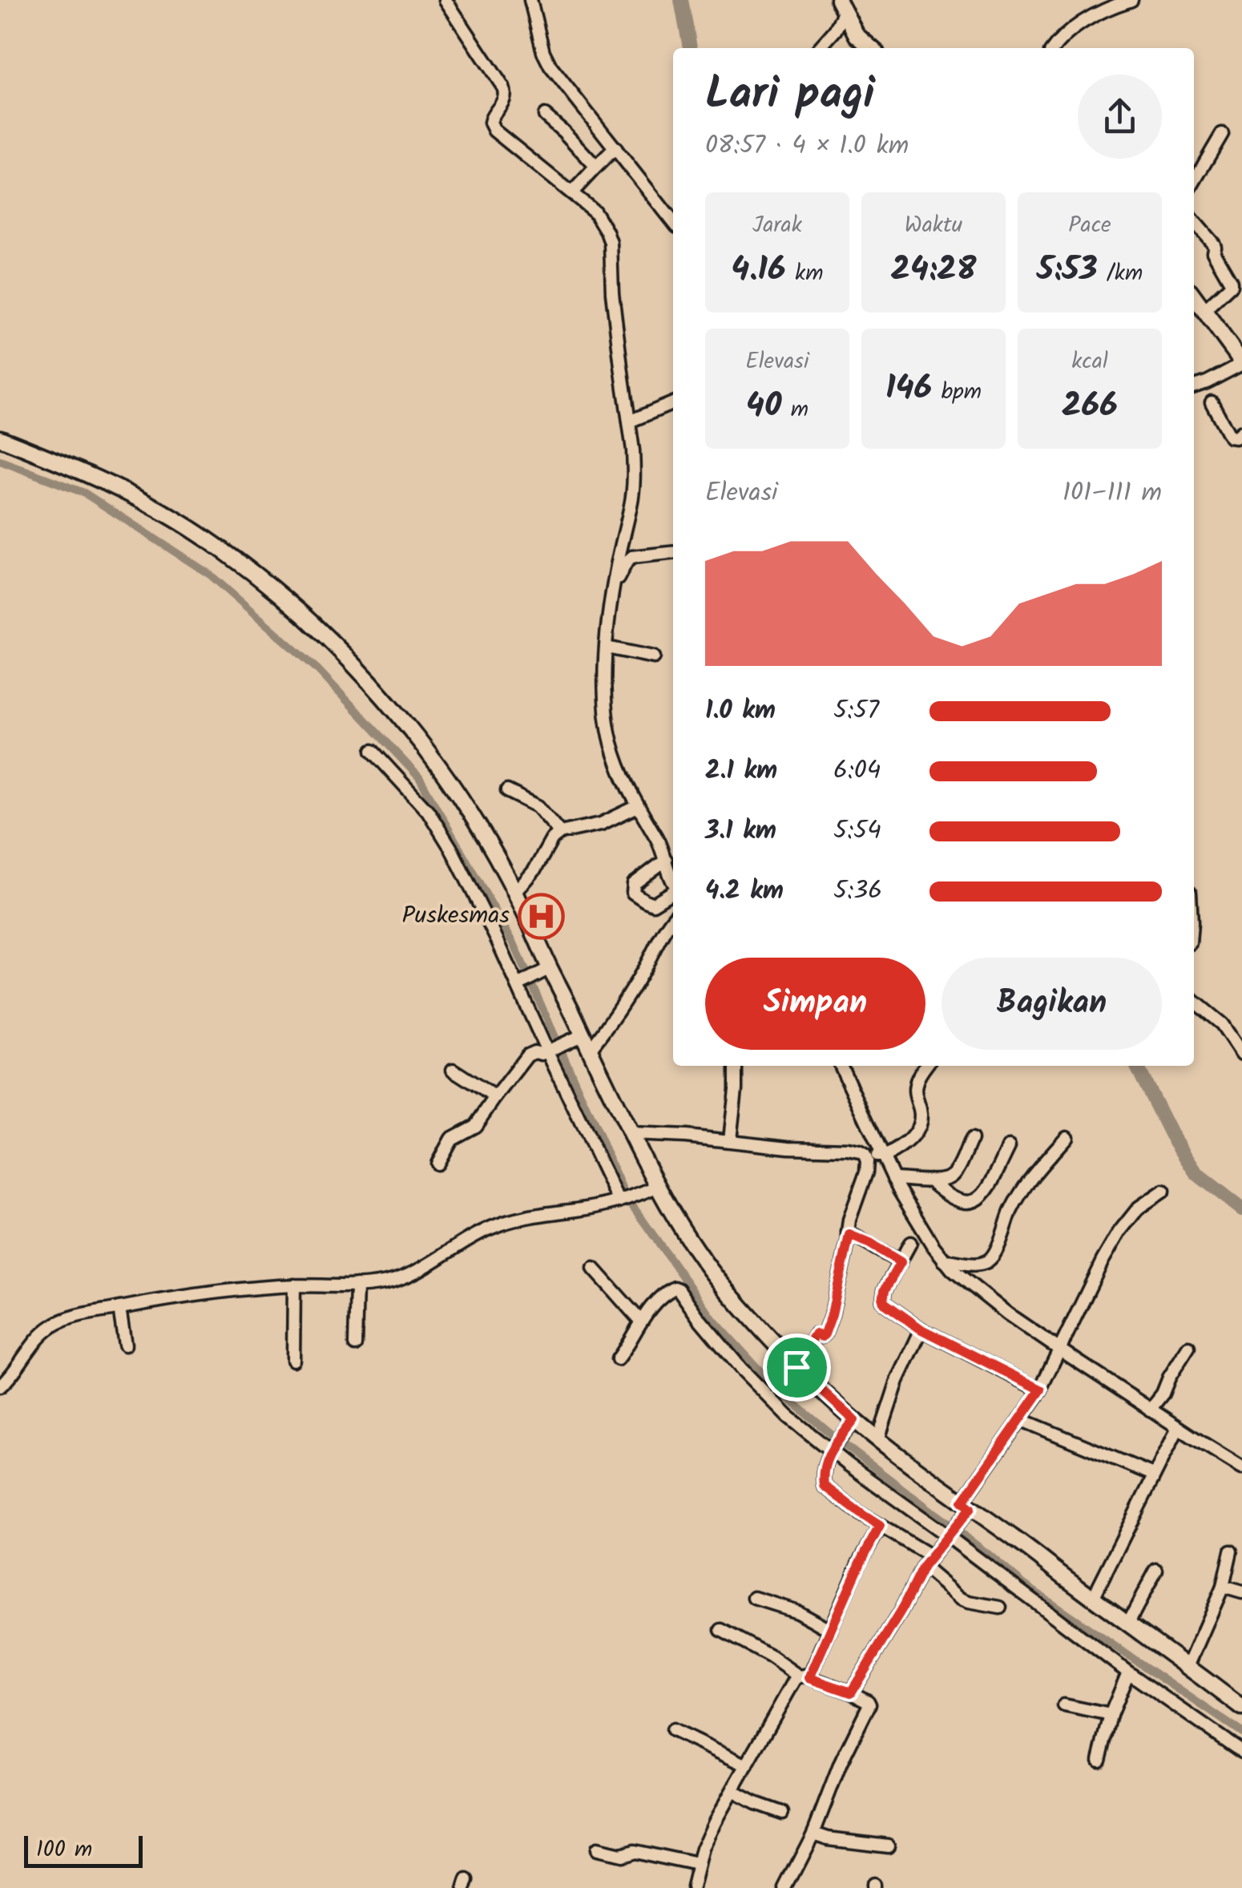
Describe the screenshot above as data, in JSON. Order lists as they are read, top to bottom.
{
  "places": {
    "hospital": ["Puskesmas"]
  },
  "scale_bar": "100 m",
  "page": {
    "heading": ["Lari pagi", "08:57 · 4 × 1.0 km"],
    "stats": [
      ["Jarak", "4.16 km"],
      ["Waktu", "24:28"],
      ["Pace", "5:53 /km"],
      ["Elevasi", "40 m"],
      ["146 bpm"],
      ["kcal", "266"]
    ],
    "chart": ["Elevasi", "101–111 m"],
    "list": [
      {
        "name": "1.0 km",
        "note": "5:57"
      },
      {
        "name": "2.1 km",
        "note": "6:04"
      },
      {
        "name": "3.1 km",
        "note": "5:54"
      },
      {
        "name": "4.2 km",
        "note": "5:36"
      }
    ],
    "buttons": ["Simpan", "Bagikan"],
    "scale": "100 m"
  }
}
